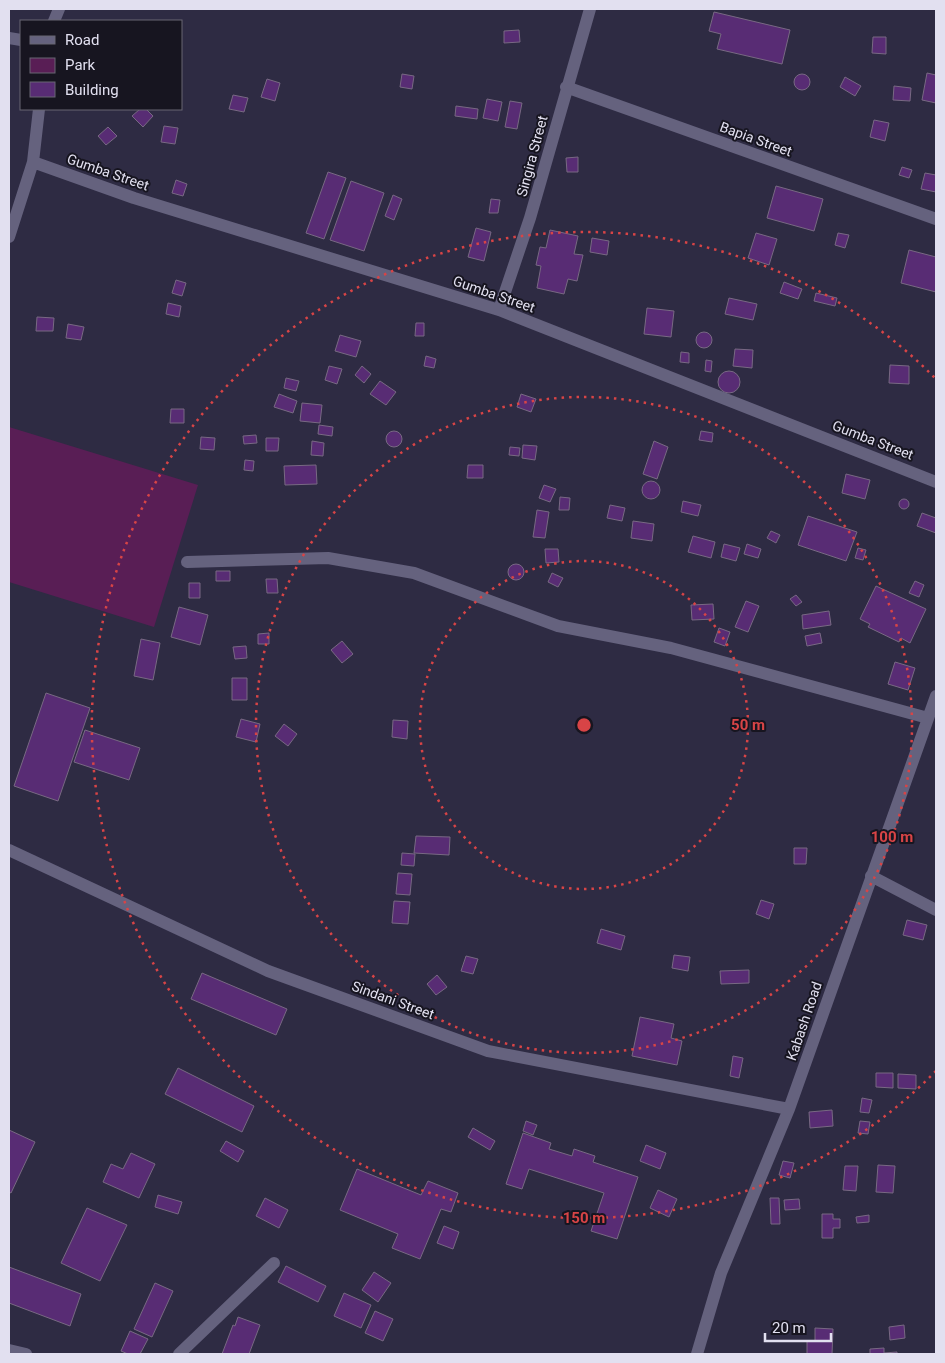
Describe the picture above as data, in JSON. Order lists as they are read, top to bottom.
{
  "streets": {
    "street": [
      "Bapia Street",
      "Singira Street",
      "Gumba Street",
      "Sindani Street",
      "Kabash Road"
    ]
  },
  "crossings": [
    ["Bapia Street", "Singira Street"],
    ["Singira Street", "Gumba Street"],
    ["Sindani Street", "Kabash Road"]
  ],
  "legend": ["Road", "Park", "Building"],
  "scale_bar": "20 m",
  "rings": ["50 m", "100 m", "150 m"]
}
